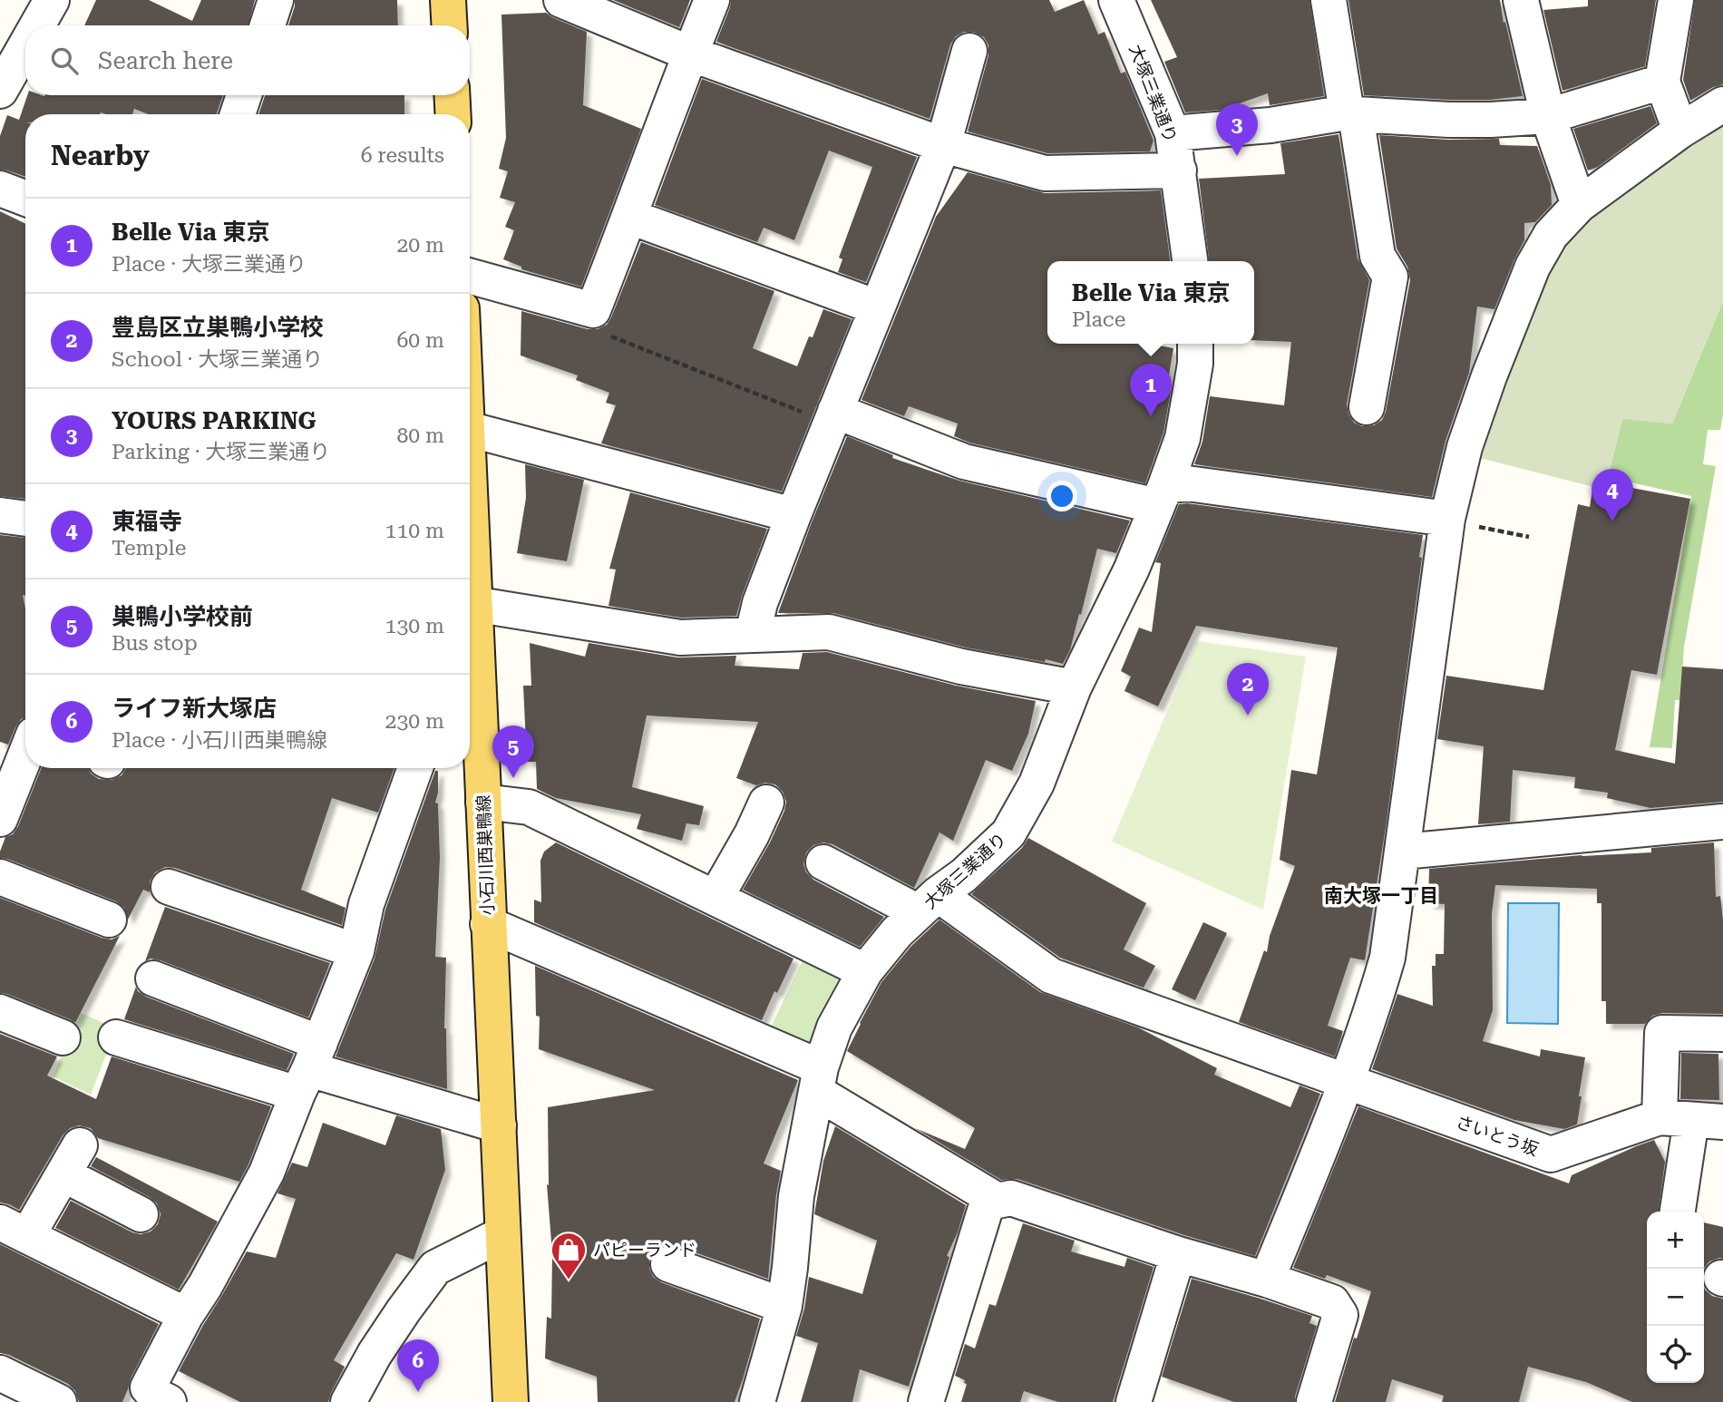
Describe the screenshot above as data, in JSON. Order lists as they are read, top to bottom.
{
  "streets": {
    "main road": ["小石川西巣鴨線"],
    "street": ["大塚三業通り", "さいとう坂"]
  },
  "crossings": [
    ["大塚三業通り", "さいとう坂"]
  ],
  "districts": ["南大塚一丁目"],
  "places": {
    "shop": ["パピーランド"]
  },
  "page": {
    "search": "Search here",
    "pins": [
      "3",
      "1",
      "4",
      "2",
      "5",
      "6"
    ],
    "heading": ["Nearby", "6 results"],
    "list": [
      {
        "mark": "1",
        "name": "Belle Via 東京",
        "note": "Place · 大塚三業通り",
        "value": "20 m"
      },
      {
        "mark": "2",
        "name": "豊島区立巣鴨小学校",
        "note": "School · 大塚三業通り",
        "value": "60 m"
      },
      {
        "mark": "3",
        "name": "YOURS PARKING",
        "note": "Parking · 大塚三業通り",
        "value": "80 m"
      },
      {
        "mark": "4",
        "name": "東福寺",
        "note": "Temple",
        "value": "110 m"
      },
      {
        "mark": "5",
        "name": "巣鴨小学校前",
        "note": "Bus stop",
        "value": "130 m"
      },
      {
        "mark": "6",
        "name": "ライフ新大塚店",
        "note": "Place · 小石川西巣鴨線",
        "value": "230 m"
      }
    ],
    "popup": ["Belle Via 東京", "Place"],
    "map_buttons": ["+", "−"]
  }
}
